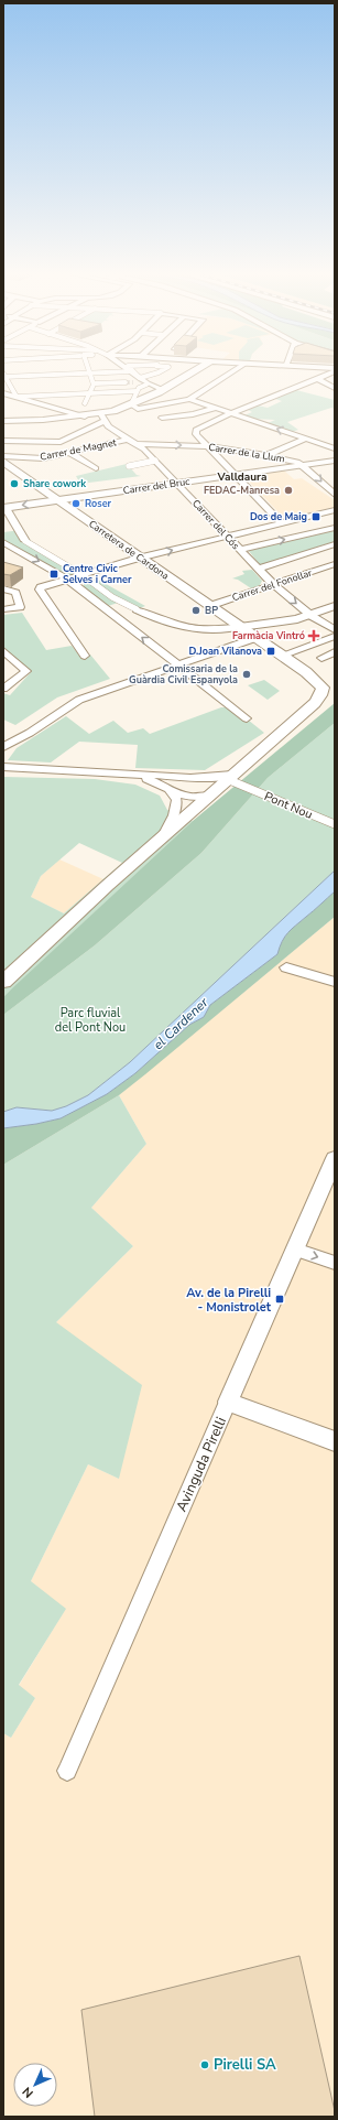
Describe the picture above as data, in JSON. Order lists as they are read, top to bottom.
{
  "streets": {
    "main road": ["Carretera de Cardona"],
    "street": [
      "Carrer de Magnet",
      "Carrer de la Llum",
      "Carrer del Bruc",
      "Carrer del Cós",
      "Carrer del Fonollar",
      "Pont Nou",
      "Avinguda Pirelli"
    ]
  },
  "crossings": [
    ["Carrer de Magnet", "Carrer del Cós"],
    ["Carrer de la Llum", "Carrer del Bruc"],
    ["Carrer de la Llum", "Carrer del Cós"],
    ["Carrer del Bruc", "Carrer del Cós"],
    ["Carrer del Bruc", "Carretera de Cardona"],
    ["Carrer del Cós", "Carrer del Fonollar"],
    ["Carretera de Cardona", "Carrer del Fonollar"],
    ["Carretera de Cardona", "Pont Nou"]
  ],
  "districts": ["Valldaura"],
  "water": ["el Cardener"],
  "parks": ["Parc fluvial del Pont Nou"],
  "places": {
    "other": [
      "Share cowork",
      "FEDAC-Manresa",
      "Roser",
      "BP",
      "Comissaria de la Guàrdia Civil Espanyola",
      "Pirelli SA"
    ],
    "transit": [
      "Dos de Maig",
      "Centre Civic Selves i Carner",
      "D.Joan Vilanova",
      "Av. de la Pirelli - Monistrolet"
    ],
    "health": ["Farmàcia Vintró"]
  },
  "north": "bottom left"
}
